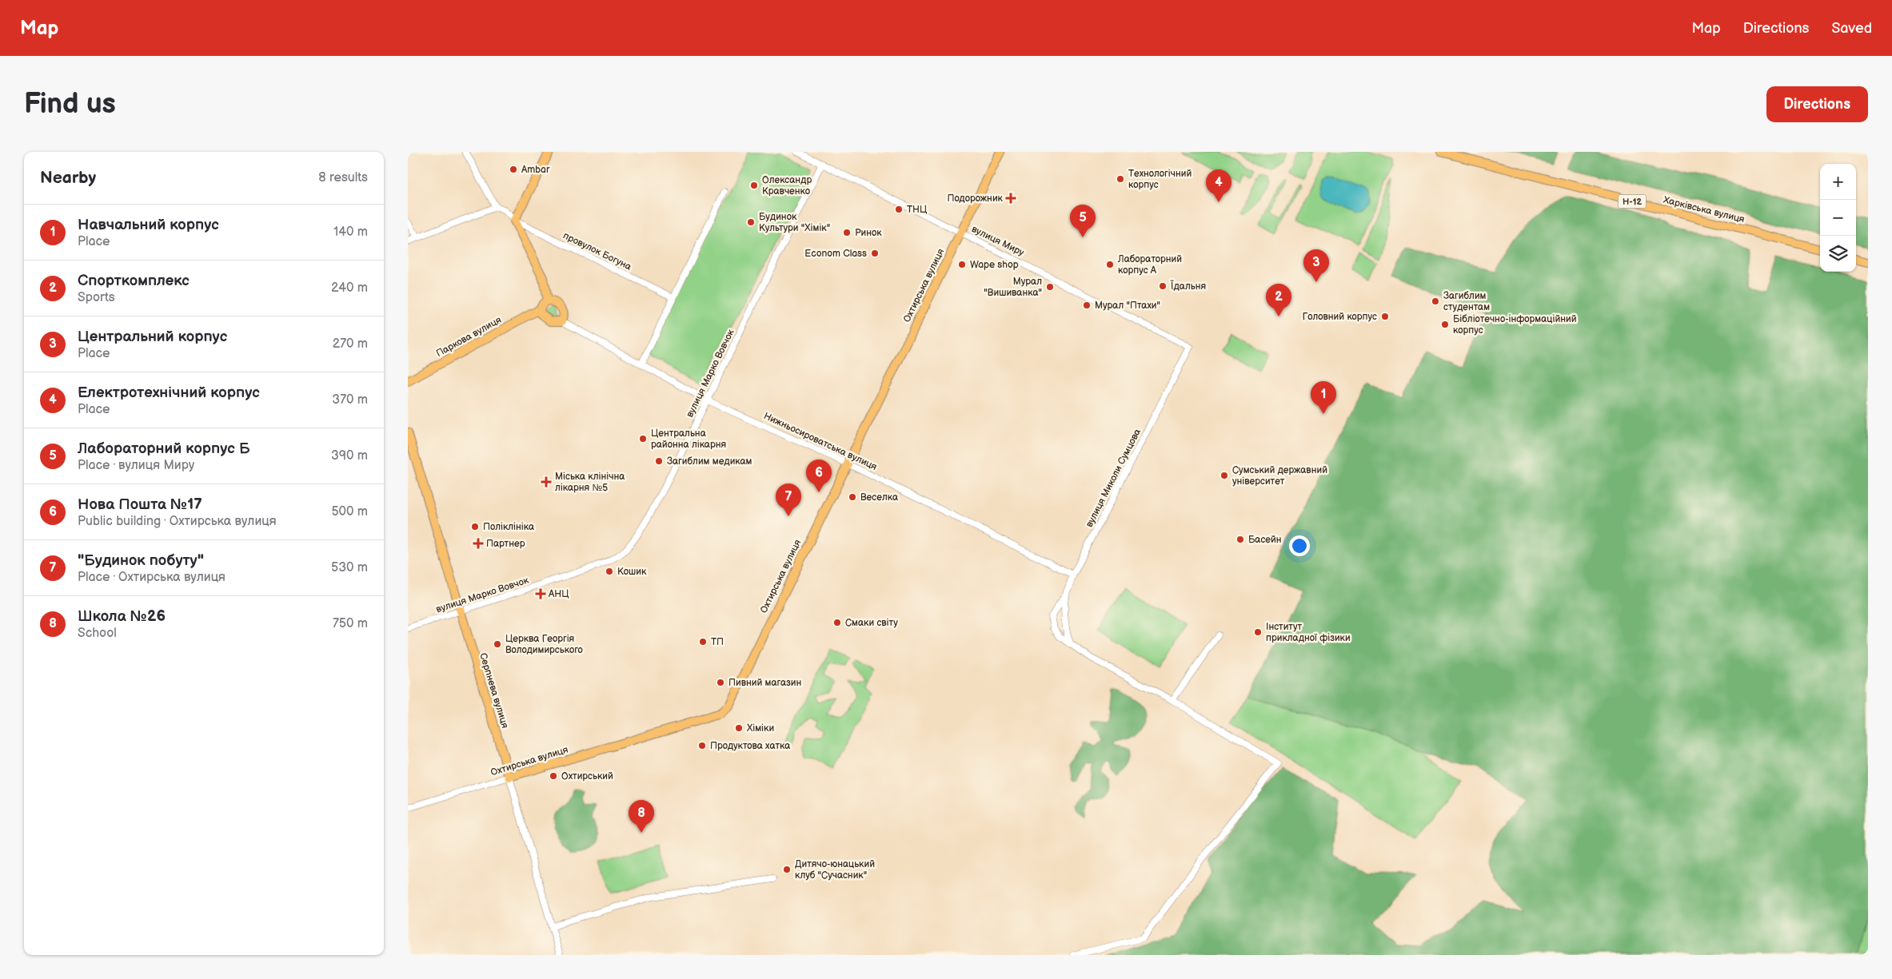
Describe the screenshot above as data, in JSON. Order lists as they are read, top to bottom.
{
  "streets": {
    "main road": [
      "Н-12",
      "Харківська вулиця",
      "Охтирська вулиця",
      "Паркова вулиця",
      "Нижньосироватська вулиця",
      "Серпнева вулиця"
    ],
    "street": [
      "вулиця Миру",
      "провулок Богуна",
      "вулиця Марко Вовчок",
      "вулиця Миколи Сумцова"
    ]
  },
  "crossings": [
    ["вулиця Миру", "Охтирська вулиця"],
    ["вулиця Миру", "вулиця Марко Вовчок"],
    ["вулиця Миру", "вулиця Миколи Сумцова"],
    ["Охтирська вулиця", "Нижньосироватська вулиця"],
    ["Охтирська вулиця", "Серпнева вулиця"],
    ["Паркова вулиця", "Нижньосироватська вулиця"],
    ["вулиця Марко Вовчок", "Нижньосироватська вулиця"],
    ["вулиця Марко Вовчок", "Серпнева вулиця"],
    ["Нижньосироватська вулиця", "вулиця Миколи Сумцова"]
  ],
  "places": {
    "other": [
      "Ambar",
      "Технологічний корпус",
      "Олександр Кравченко",
      "ТНЦ",
      "Будинок Культури \"Хімік\"",
      "Ринок",
      "Econom Class",
      "Wape shop",
      "Лабораторний корпус А",
      "Їдальня",
      "Мурал \"Вишиванка\"",
      "Загиблим студентам",
      "Мурал \"Птахи\"",
      "Головний корпус",
      "Бібліотечно-інформаційний корпус",
      "Центральна районна лікарня",
      "Загиблим медикам",
      "Сумський державний університет",
      "Веселка",
      "Поліклініка",
      "Басейн",
      "Кошик",
      "Смаки світу",
      "Інститут прикладної фізики",
      "ТП",
      "Церква Георгія Володимирського",
      "Пивний магазин",
      "Хіміки",
      "Продуктова хатка",
      "Охтирський",
      "Дитячо-юнацький клуб \"Сучасник\""
    ],
    "health": [
      "Подорожник",
      "Міська клінічна лікарня №5",
      "Партнер",
      "АНЦ"
    ]
  },
  "page": {
    "header": "Map",
    "nav": ["Map", "Directions", "Saved"],
    "buttons": "Directions",
    "title": "Find us",
    "heading": ["Nearby", "8 results"],
    "map_buttons": ["+", "−"],
    "pins": [
      "4",
      "5",
      "3",
      "2",
      "1",
      "6",
      "7",
      "8"
    ],
    "list": [
      {
        "mark": "1",
        "name": "Навчальний корпус",
        "note": "Place",
        "value": "140 m"
      },
      {
        "mark": "2",
        "name": "Спорткомплекс",
        "note": "Sports",
        "value": "240 m"
      },
      {
        "mark": "3",
        "name": "Центральний корпус",
        "note": "Place",
        "value": "270 m"
      },
      {
        "mark": "4",
        "name": "Електротехнічний корпус",
        "note": "Place",
        "value": "370 m"
      },
      {
        "mark": "5",
        "name": "Лабораторний корпус Б",
        "note": "Place · вулиця Миру",
        "value": "390 m"
      },
      {
        "mark": "6",
        "name": "Нова Пошта №17",
        "note": "Public building · Охтирська вулиця",
        "value": "500 m"
      },
      {
        "mark": "7",
        "name": "\"Будинок побуту\"",
        "note": "Place · Охтирська вулиця",
        "value": "530 m"
      },
      {
        "mark": "8",
        "name": "Школа №26",
        "note": "School",
        "value": "750 m"
      }
    ]
  }
}
